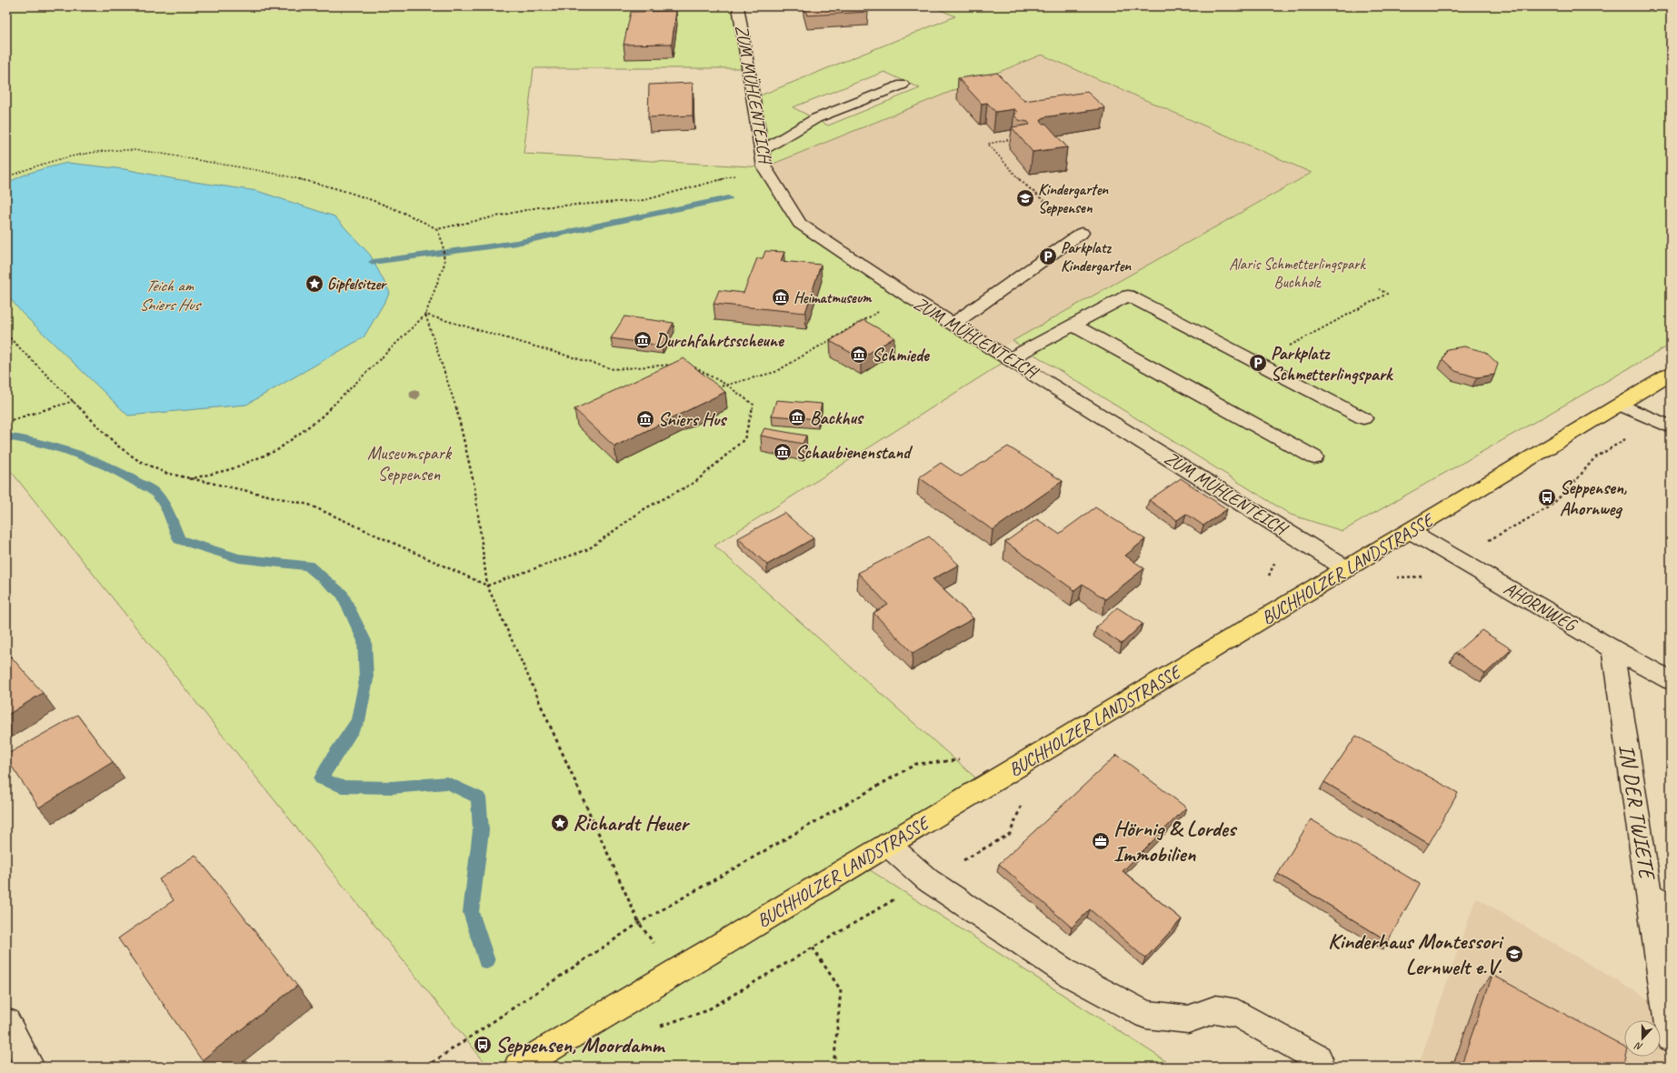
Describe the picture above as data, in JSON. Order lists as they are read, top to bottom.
{
  "streets": {
    "main road": ["BUCHHOLZER LANDSTRASSE"],
    "street": ["ZUM MÜHLENTEICH", "AHORNWEG", "IN DER TWIETE"]
  },
  "crossings": [
    ["ZUM MÜHLENTEICH", "BUCHHOLZER LANDSTRASSE"],
    ["BUCHHOLZER LANDSTRASSE", "AHORNWEG"],
    ["AHORNWEG", "IN DER TWIETE"]
  ],
  "water": ["Teich am Sniers Hus"],
  "parks": ["Alaris Schmetterlingspark Buchholz", "Museumspark Seppensen"],
  "places": {
    "school or university": ["Kindergarten Seppensen", "Kinderhaus Montessori Lernwelt e.V."],
    "parking": ["Parkplatz Kindergarten", "Parkplatz Schmetterlingspark"],
    "place": ["Gipfelsitzer", "Richardt Heuer"],
    "museum": [
      "Heimatmuseum",
      "Durchfahrtsscheune",
      "Schmiede",
      "Backhus",
      "Sniers Hus",
      "Schaubienenstand"
    ],
    "bus stop": ["Seppensen, Ahornweg", "Seppensen, Moordamm"],
    "office": ["Hörnig & Lordes Immobilien"]
  },
  "north": "bottom"
}
